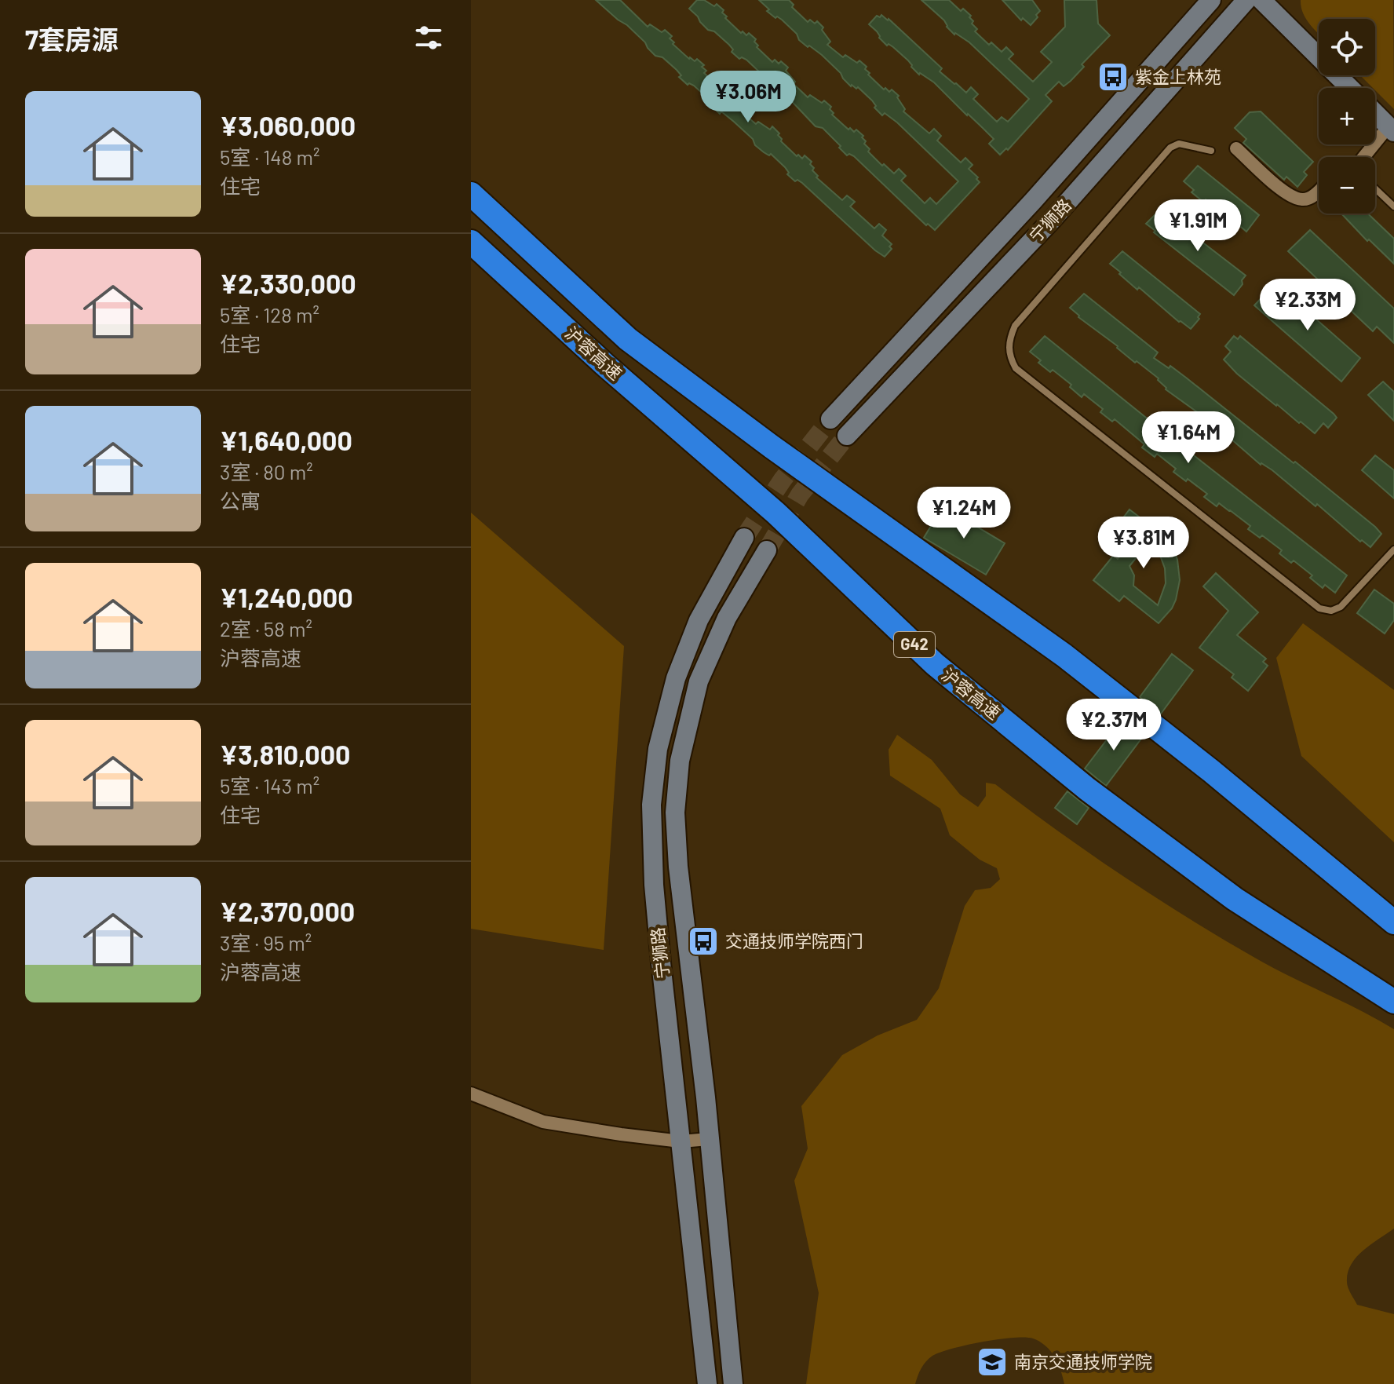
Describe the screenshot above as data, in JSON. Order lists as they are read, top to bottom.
{
  "streets": {
    "highway": ["沪蓉高速", "G42"],
    "main road": ["宁狮路"]
  },
  "places": {
    "bus stop": ["紫金上林苑", "交通技师学院西门"],
    "school or university": ["南京交通技师学院"]
  },
  "page": {
    "heading": "7套房源",
    "map_buttons": ["+", "−"],
    "price": [
      "¥3.06M",
      "¥1.91M",
      "¥2.33M",
      "¥1.64M",
      "¥1.24M",
      "¥3.81M",
      "¥2.37M"
    ],
    "list": [
      {
        "name": "¥3,060,000",
        "note": "5室 · 148 m² · 住宅"
      },
      {
        "name": "¥2,330,000",
        "note": "5室 · 128 m² · 住宅"
      },
      {
        "name": "¥1,640,000",
        "note": "3室 · 80 m² · 公寓"
      },
      {
        "name": "¥1,240,000",
        "note": "2室 · 58 m² · 沪蓉高速"
      },
      {
        "name": "¥3,810,000",
        "note": "5室 · 143 m² · 住宅"
      },
      {
        "name": "¥2,370,000",
        "note": "3室 · 95 m² · 沪蓉高速"
      }
    ]
  }
}
